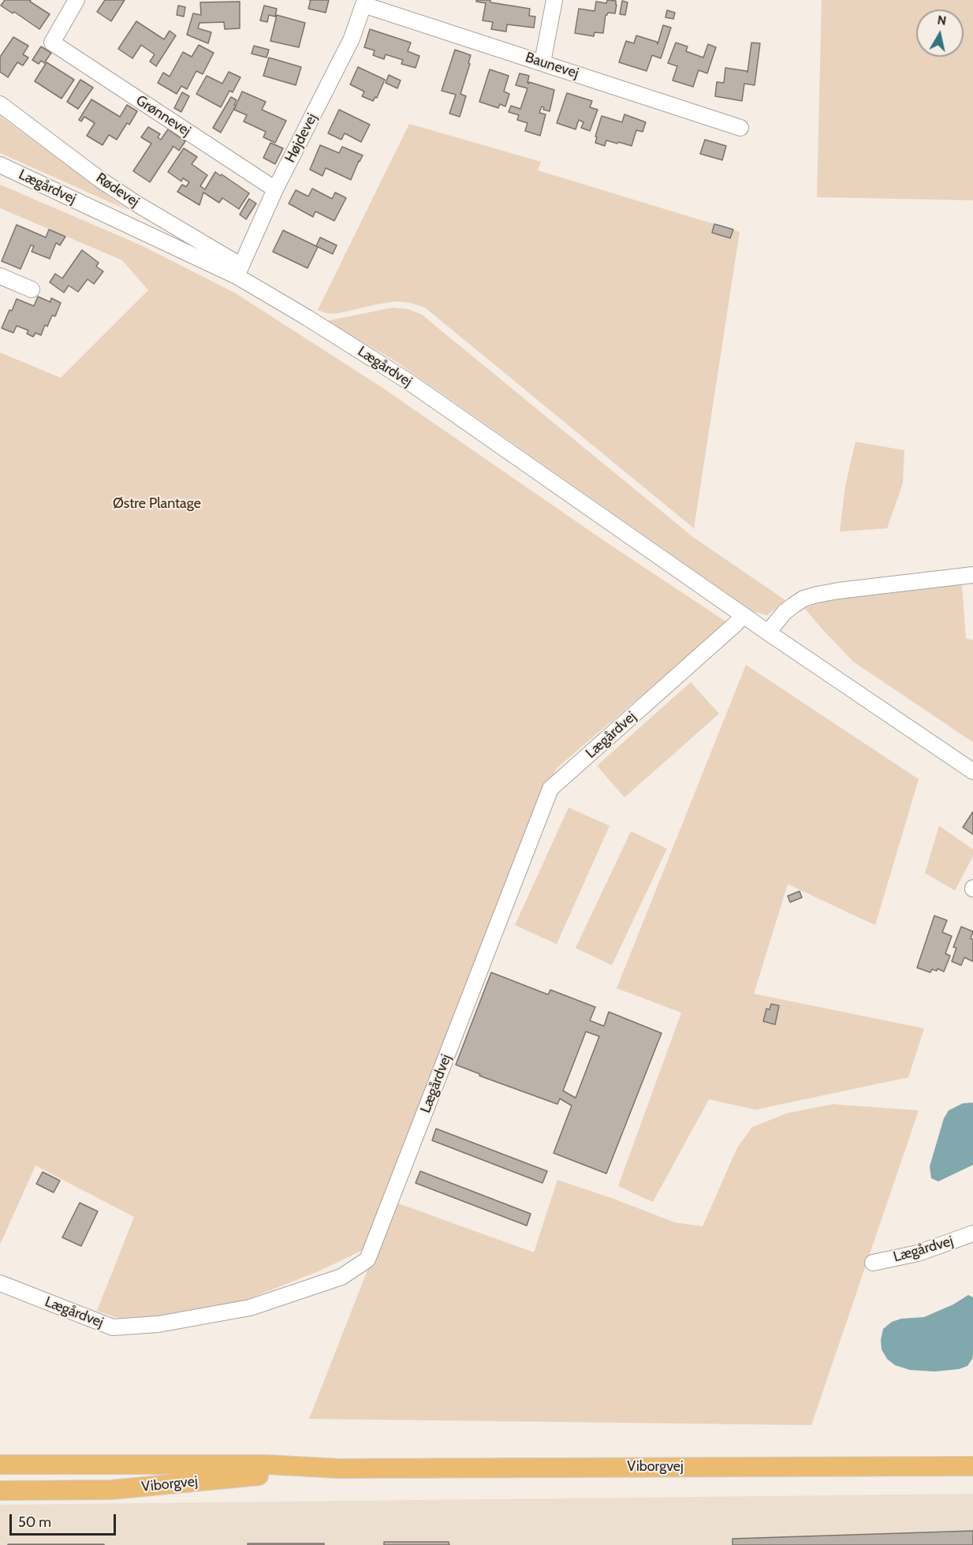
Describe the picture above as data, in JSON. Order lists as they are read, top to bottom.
{
  "streets": {
    "main road": ["Viborgvej"],
    "street": [
      "Baunevej",
      "Grønnevej",
      "Højdevej",
      "Lægårdvej",
      "Rødevej"
    ]
  },
  "crossings": [
    ["Baunevej", "Højdevej"],
    ["Grønnevej", "Højdevej"],
    ["Højdevej", "Lægårdvej"],
    ["Højdevej", "Rødevej"],
    ["Lægårdvej", "Rødevej"]
  ],
  "parks": ["Østre Plantage"],
  "scale_bar": "50 m",
  "north": "top"
}
